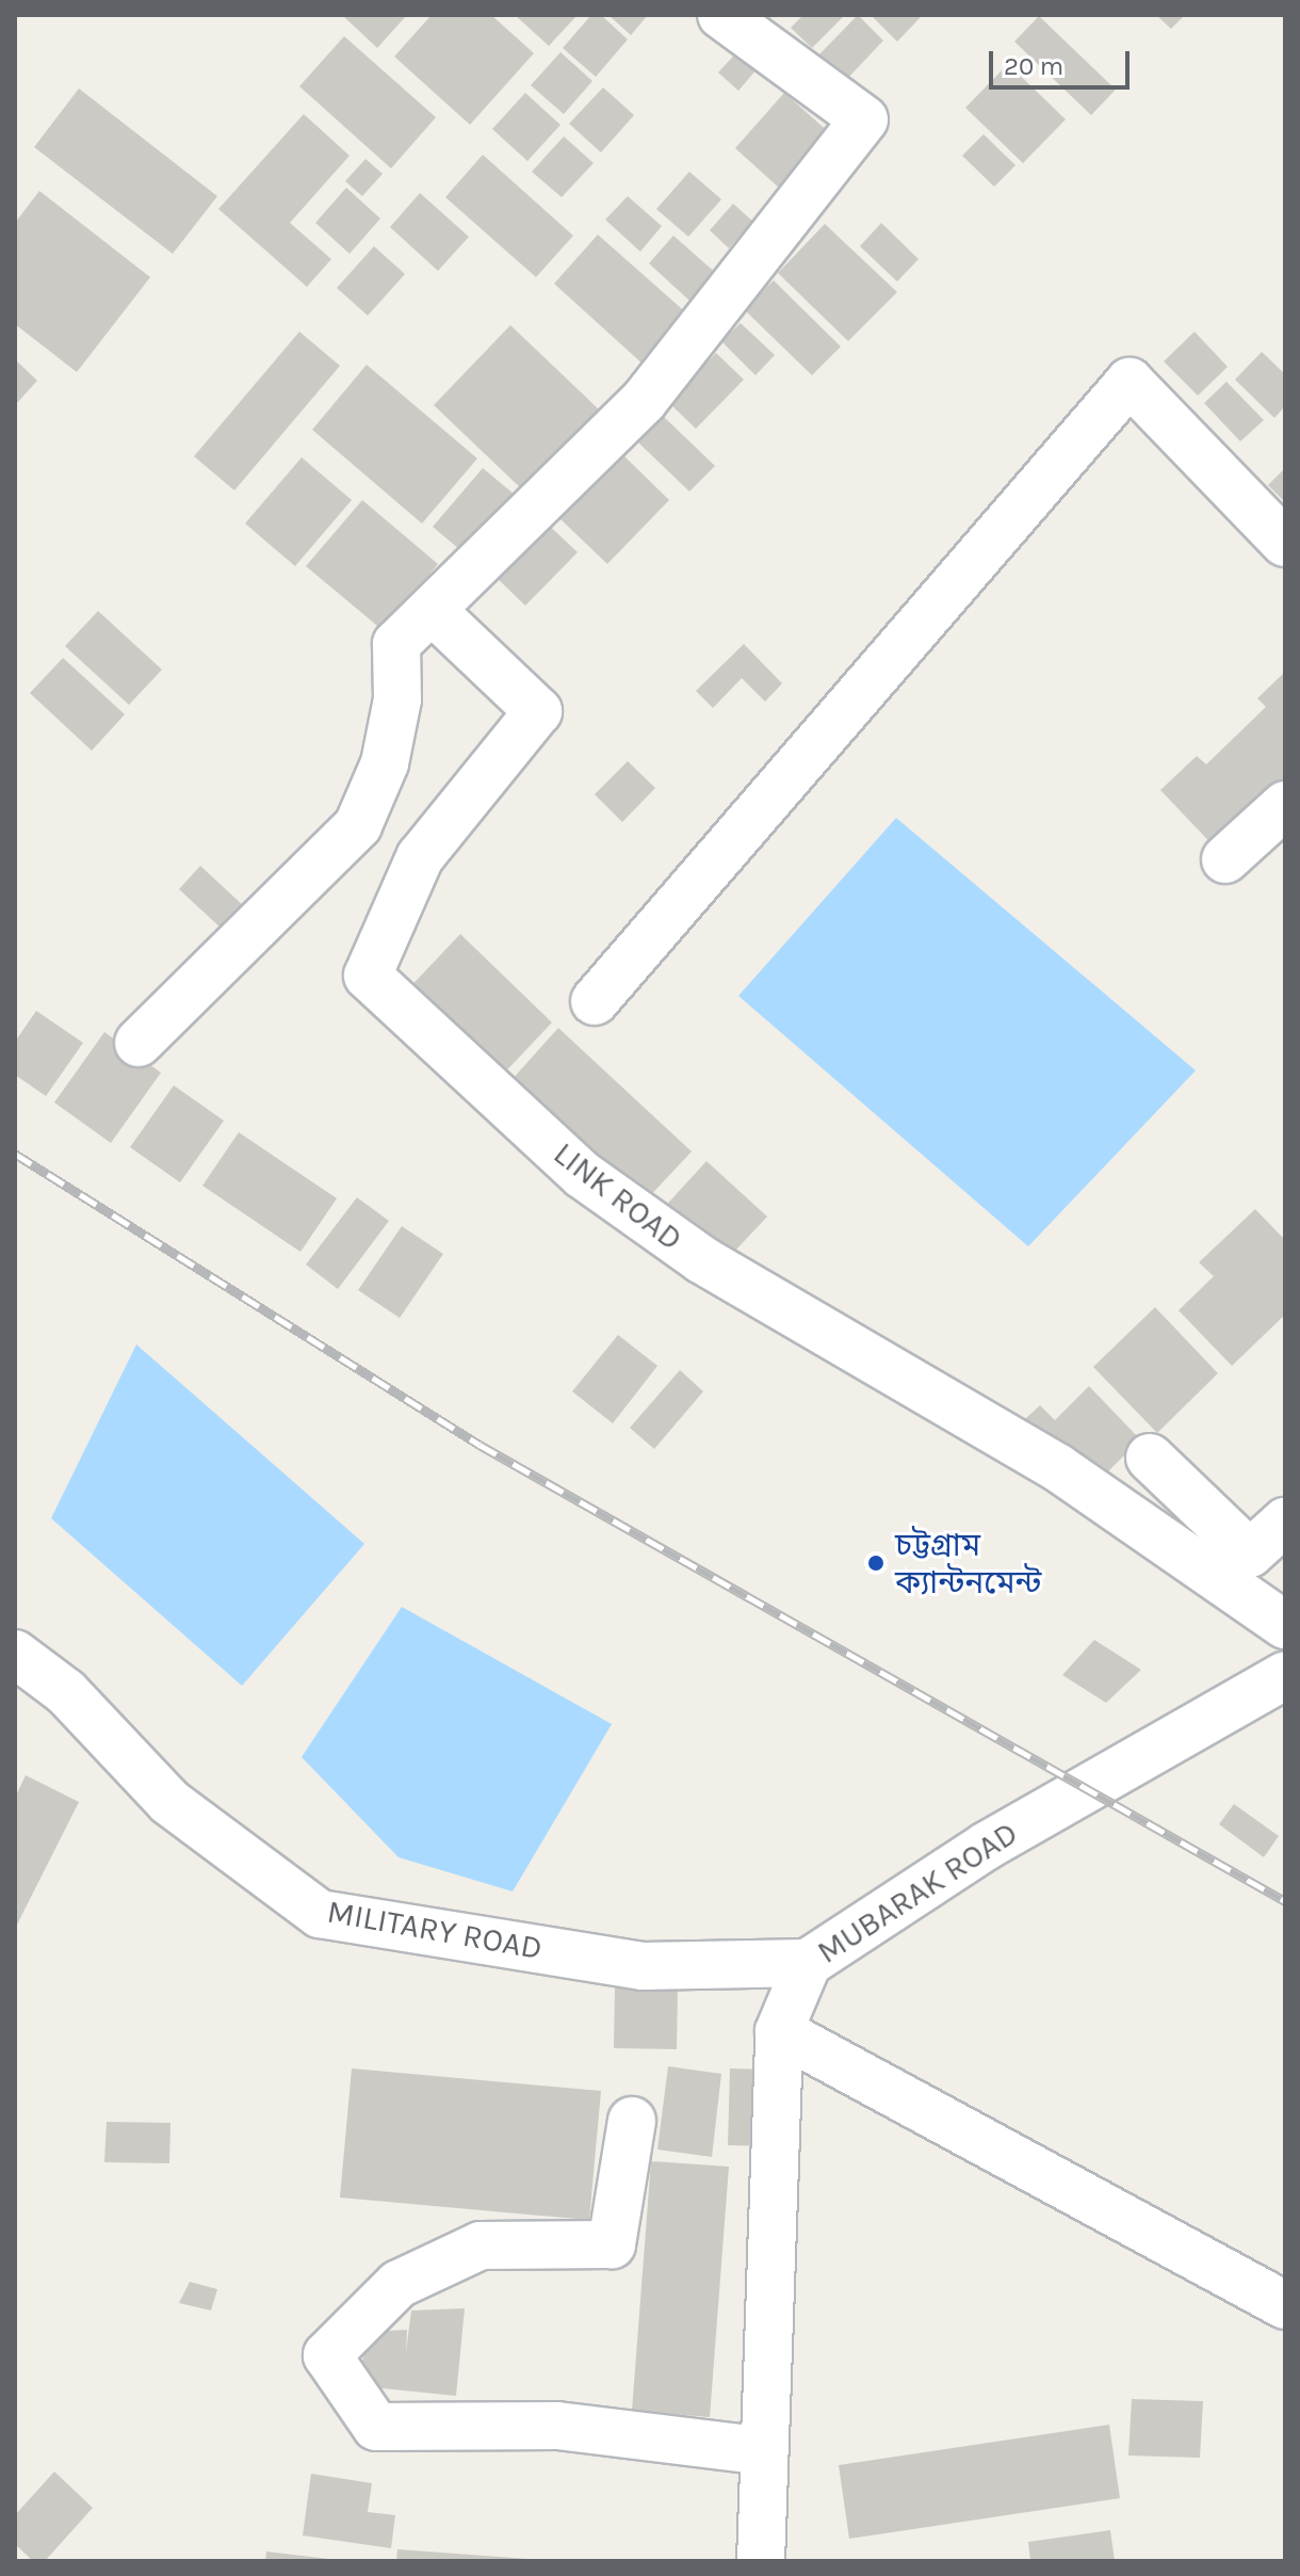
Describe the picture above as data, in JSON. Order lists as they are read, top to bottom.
{
  "streets": {
    "street": ["LINK ROAD", "MUBARAK ROAD", "MILITARY ROAD"]
  },
  "crossings": [
    ["MUBARAK ROAD", "MILITARY ROAD"]
  ],
  "places": ["চট্টগ্রাম ক্যান্টনমেন্ট"],
  "scale_bar": "20 m"
}
